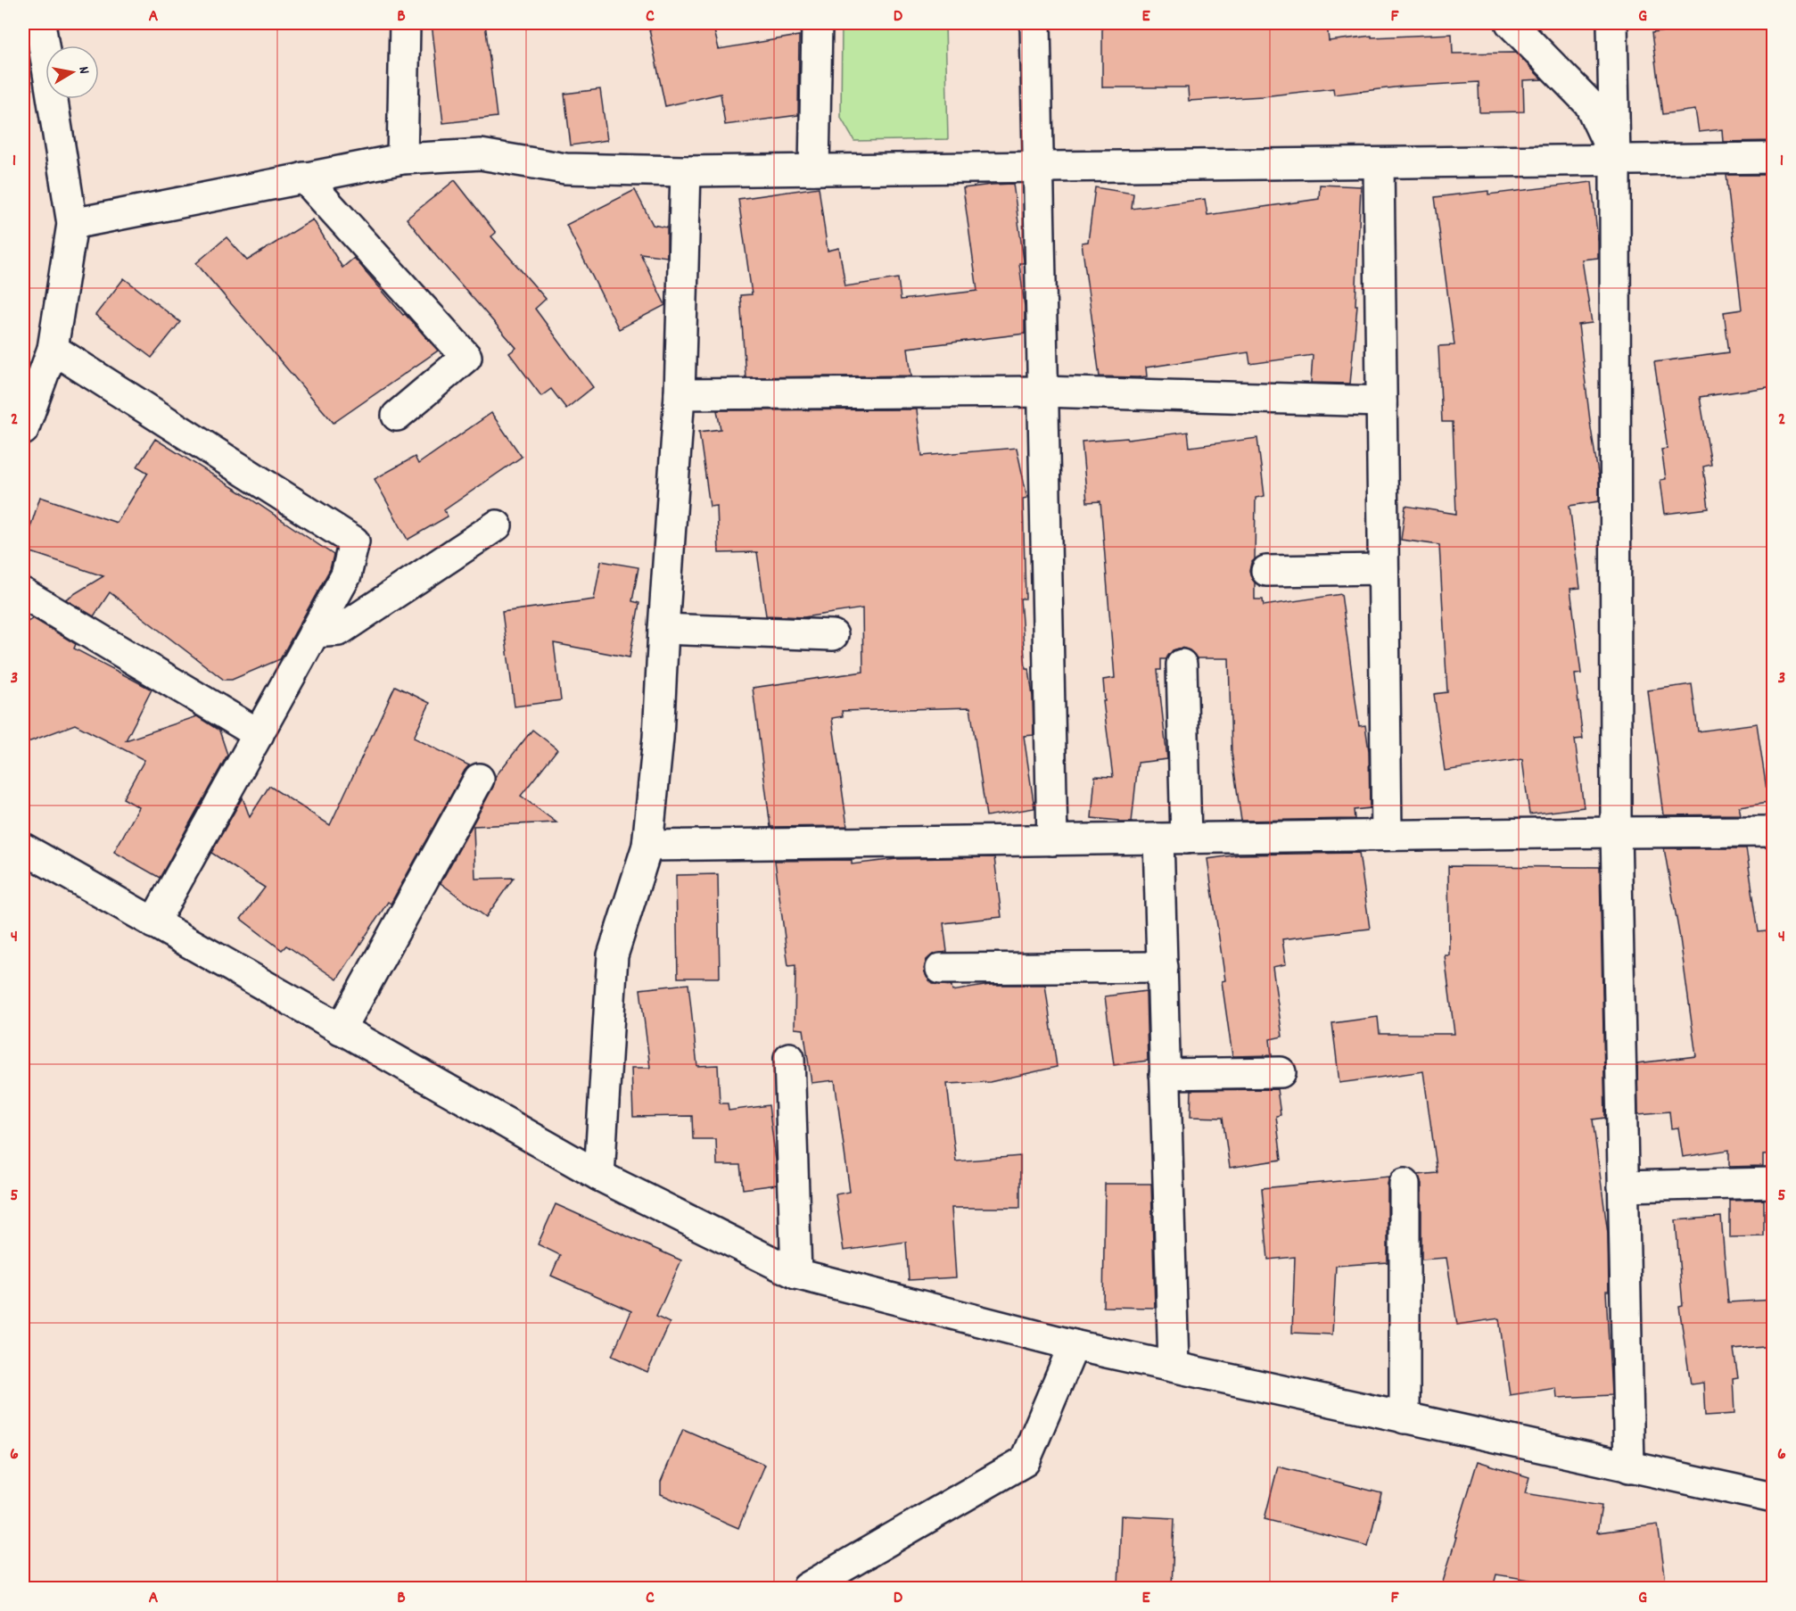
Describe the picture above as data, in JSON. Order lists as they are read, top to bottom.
{
  "north": "right",
  "grid": {
    "columns": [
      "A",
      "B",
      "C",
      "D",
      "E",
      "F",
      "G"
    ],
    "rows": [
      "1",
      "2",
      "3",
      "4",
      "5",
      "6"
    ]
  }
}
